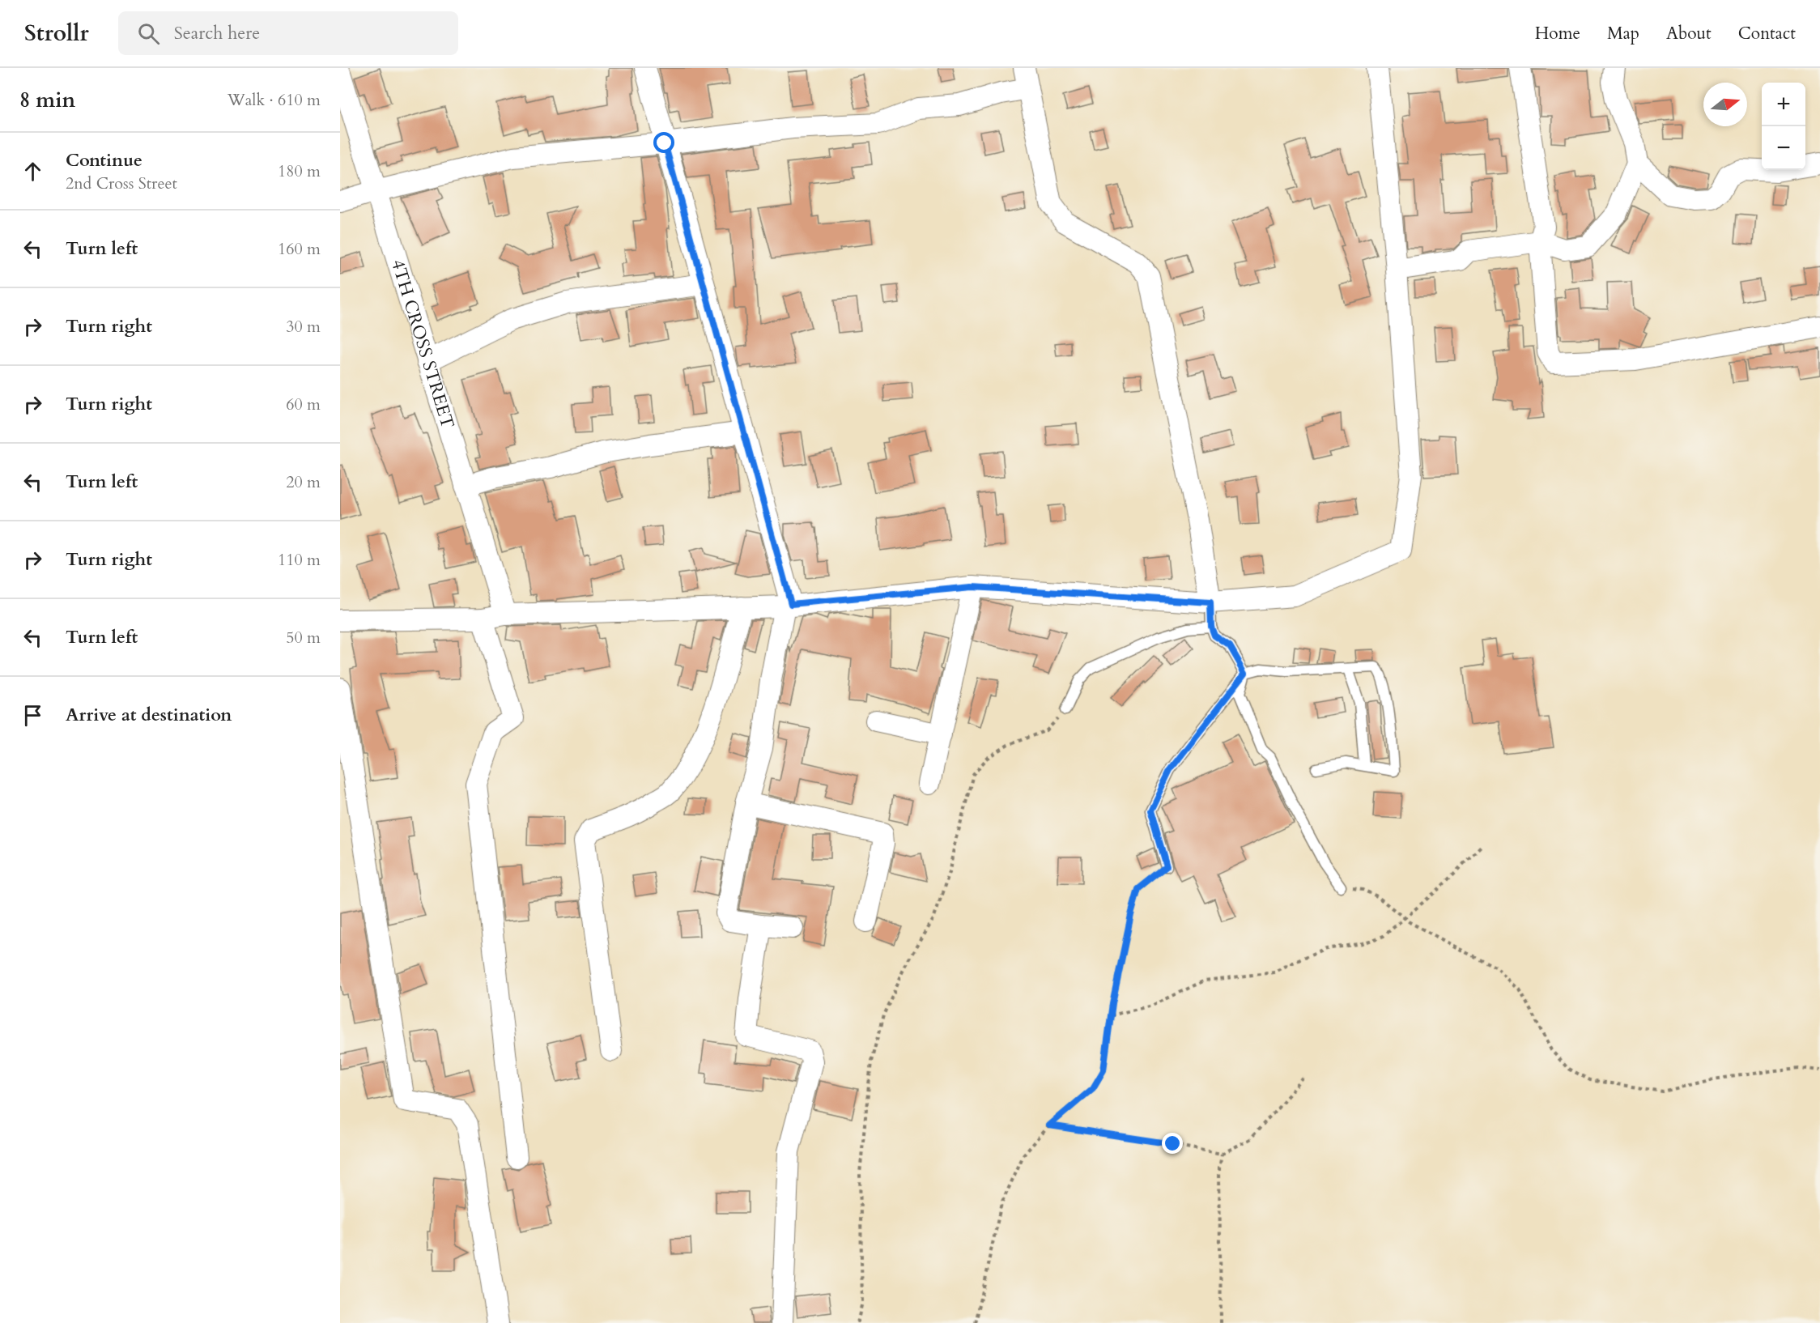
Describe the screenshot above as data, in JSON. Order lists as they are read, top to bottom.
{
  "streets": {
    "street": ["4TH CROSS STREET"]
  },
  "north": "right",
  "page": {
    "header": "Strollr",
    "search": "Search here",
    "nav": [
      "Home",
      "Map",
      "About",
      "Contact"
    ],
    "heading": ["8 min", "Walk · 610 m"],
    "map_buttons": ["+", "−"],
    "list": [
      ["Continue", "2nd Cross Street", "180 m"],
      ["Turn left", "160 m"],
      ["Turn right", "30 m"],
      ["Turn right", "60 m"],
      ["Turn left", "20 m"],
      ["Turn right", "110 m"],
      ["Turn left", "50 m"],
      "Arrive at destination"
    ]
  }
}
